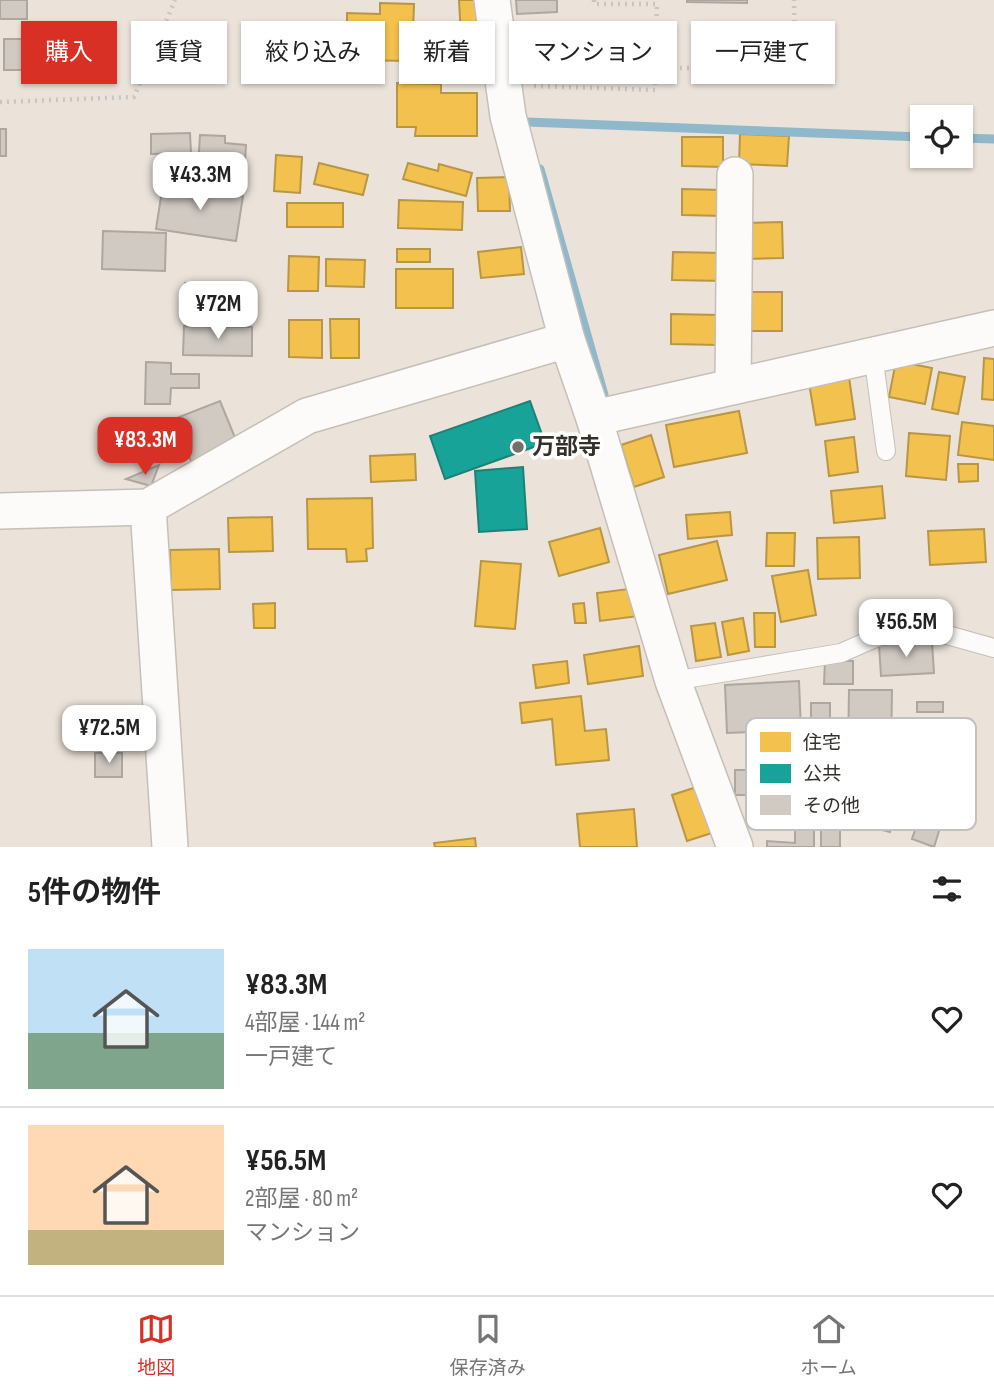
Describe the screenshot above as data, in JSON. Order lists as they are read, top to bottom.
{
  "places": ["万部寺"],
  "legend": ["住宅", "公共", "その他"],
  "page": {
    "chip": [
      "購入",
      "賃貸",
      "絞り込み",
      "新着",
      "マンション",
      "一戸建て"
    ],
    "price": [
      "¥43.3M",
      "¥72M",
      "¥83.3M",
      "¥56.5M",
      "¥72.5M"
    ],
    "heading": "5件の物件",
    "list": [
      {
        "name": "¥83.3M",
        "note": "4部屋 · 144 m² · 一戸建て"
      },
      {
        "name": "¥56.5M",
        "note": "2部屋 · 80 m² · マンション"
      }
    ],
    "tabs": ["地図", "保存済み", "ホーム"]
  }
}
